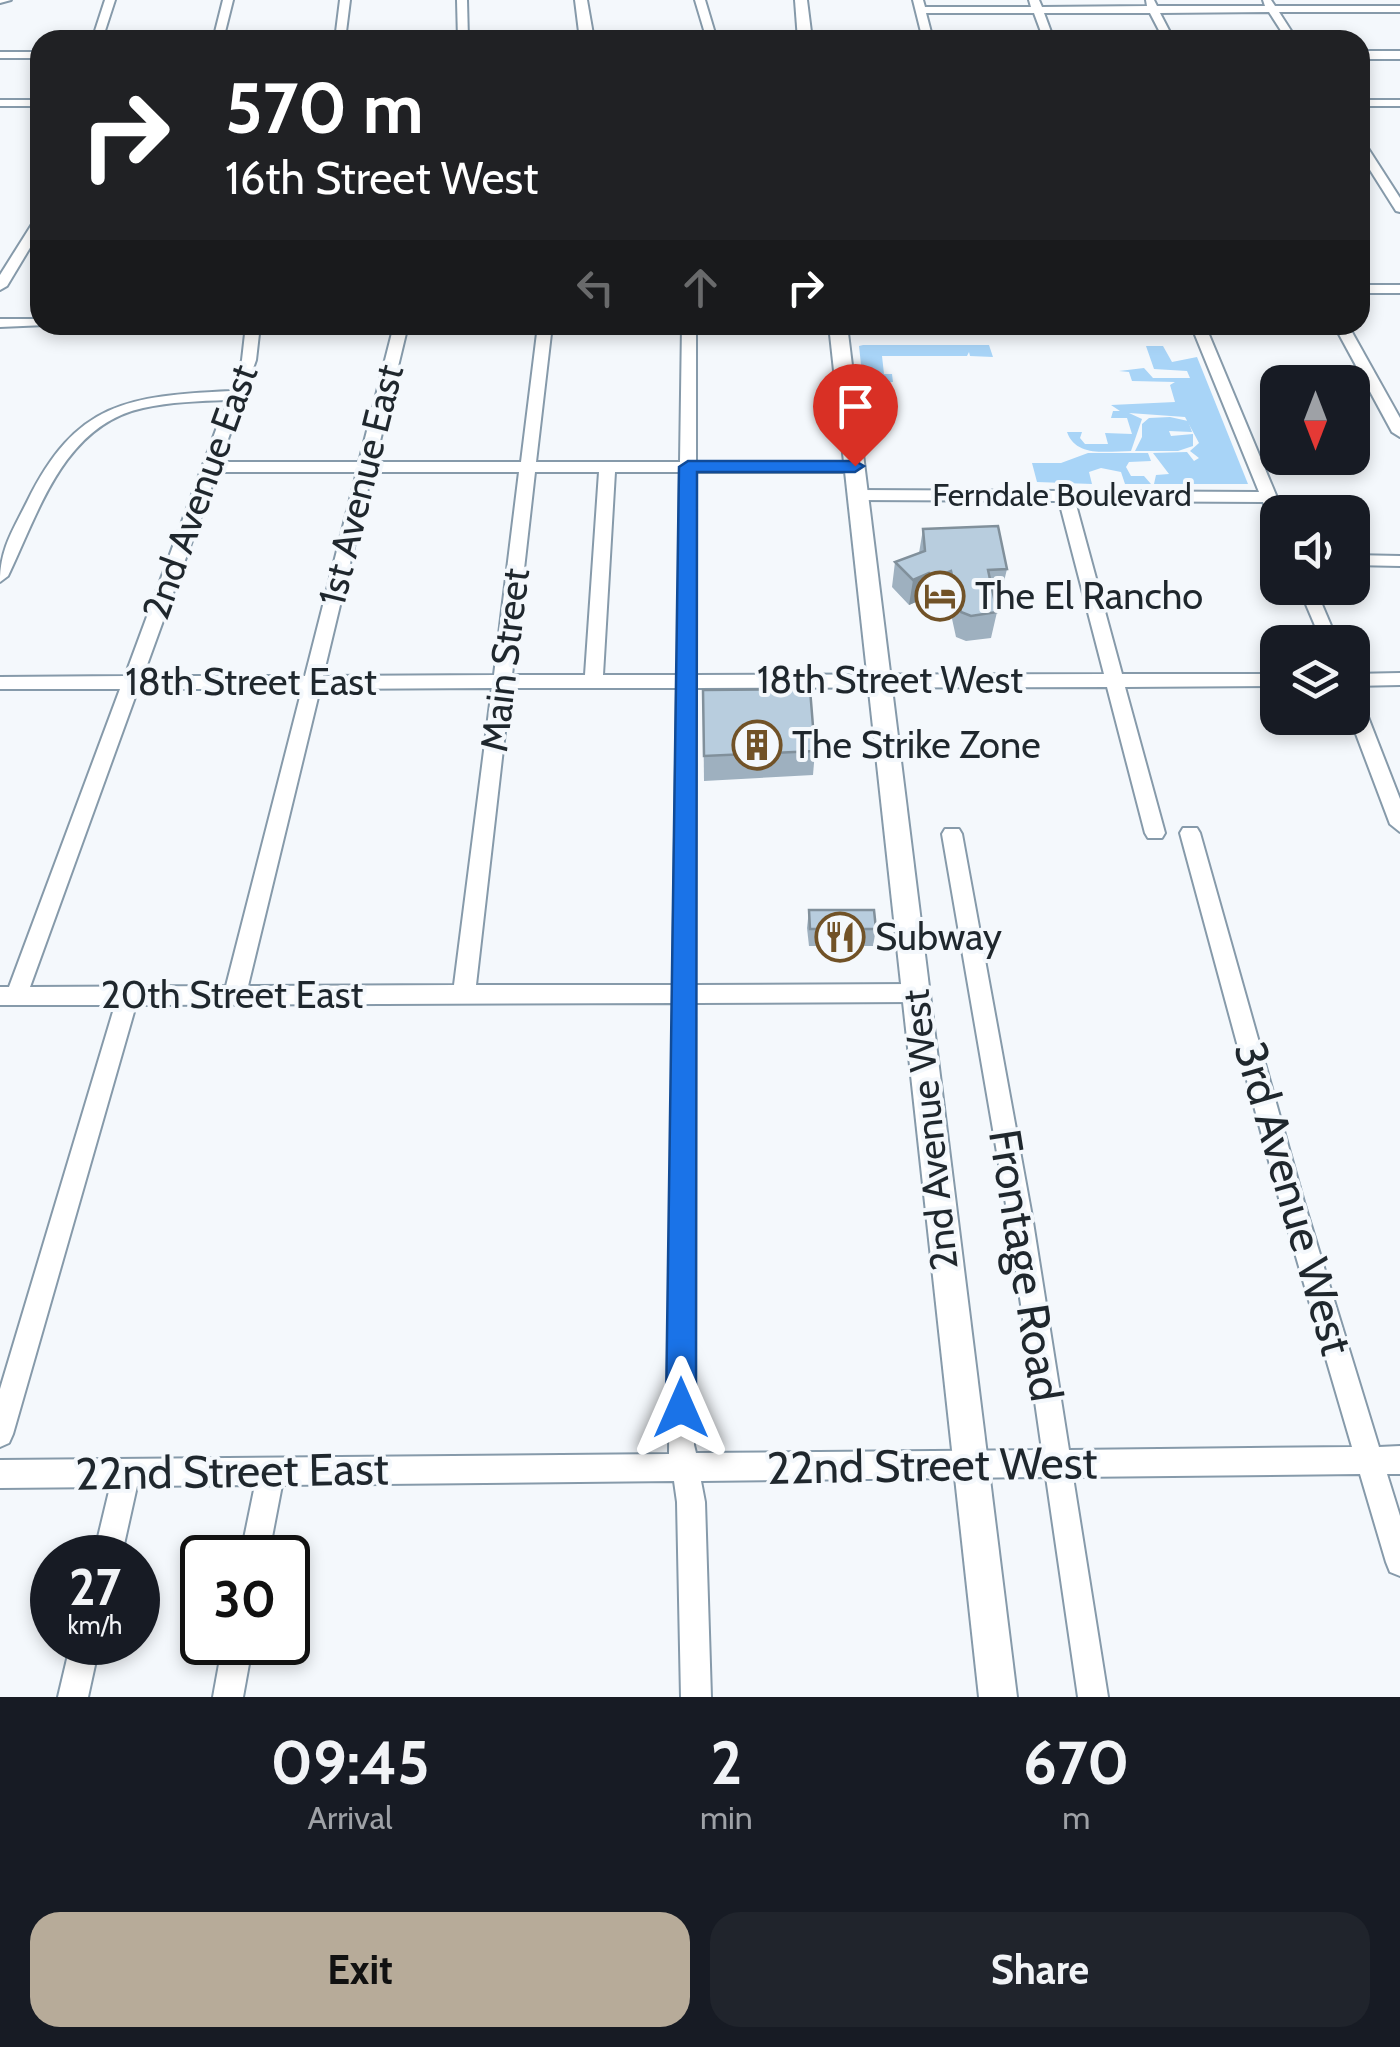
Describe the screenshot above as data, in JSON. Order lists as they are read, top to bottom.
{
  "streets": {
    "main road": ["2nd Avenue West"],
    "street": [
      "1st Avenue East",
      "2nd Avenue East",
      "Ferndale Boulevard",
      "Main Street",
      "18th Street West",
      "18th Street East",
      "20th Street East",
      "3rd Avenue West",
      "Frontage Road",
      "22nd Street West",
      "22nd Street East"
    ]
  },
  "crossings": [
    ["1st Avenue East", "18th Street East"],
    ["1st Avenue East", "20th Street East"],
    ["2nd Avenue East", "18th Street East"],
    ["2nd Avenue East", "20th Street East"],
    ["Ferndale Boulevard", "2nd Avenue West"],
    ["Main Street", "18th Street West"],
    ["Main Street", "18th Street East"],
    ["Main Street", "20th Street East"],
    ["18th Street West", "18th Street East"],
    ["18th Street West", "2nd Avenue West"],
    ["20th Street East", "2nd Avenue West"],
    ["2nd Avenue West", "22nd Street West"],
    ["3rd Avenue West", "22nd Street West"],
    ["Frontage Road", "22nd Street West"],
    ["22nd Street West", "22nd Street East"]
  ],
  "places": {
    "hotel": ["The El Rancho"],
    "building": ["The Strike Zone"],
    "restaurant": ["Subway"]
  },
  "north": "bottom",
  "page": {
    "turn": ["570 m", "16th Street West"],
    "speed": "27 km/h",
    "limit": "30",
    "eta": [
      "09:45",
      "Arrival",
      "2",
      "min",
      "670",
      "m"
    ],
    "buttons": ["Exit", "Share"]
  }
}
